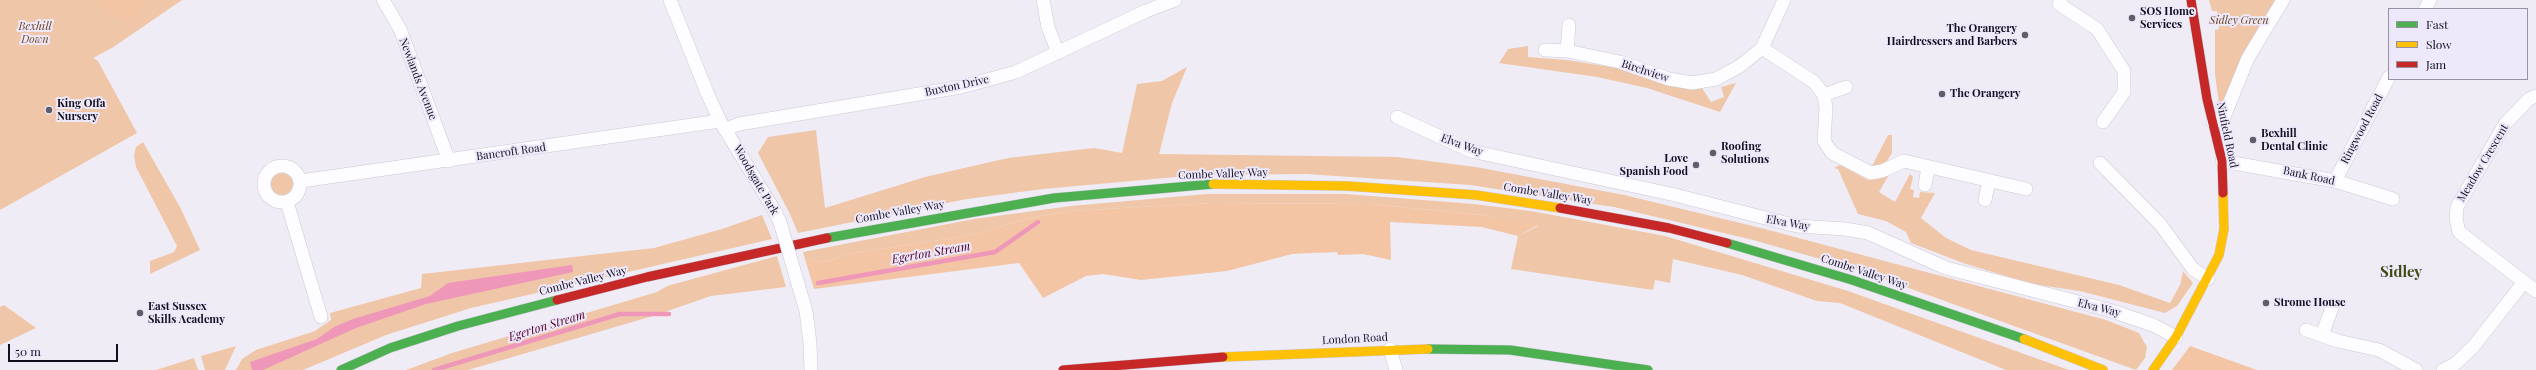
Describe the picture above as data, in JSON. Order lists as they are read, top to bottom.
{
  "streets": {
    "main road": ["Ninfield Road", "Combe Valley Way", "London Road"],
    "street": [
      "Birchview",
      "Newlands Avenue",
      "Buxton Drive",
      "Ringwood Road",
      "Elva Way",
      "Bancroft Road",
      "Meadow Crescent",
      "Bank Road",
      "Woodsgate Park"
    ]
  },
  "crossings": [
    ["Newlands Avenue", "Bancroft Road"],
    ["Buxton Drive", "Bancroft Road"],
    ["Buxton Drive", "Woodsgate Park"],
    ["Ringwood Road", "Bank Road"],
    ["Ninfield Road", "Elva Way"],
    ["Ninfield Road", "Bank Road"],
    ["Bancroft Road", "Woodsgate Park"]
  ],
  "districts": ["Sidley"],
  "water": ["Egerton Stream"],
  "parks": ["Sidley Green", "Bexhill Down"],
  "places": [
    "SOS Home Services",
    "The Orangery Hairdressers and Barbers",
    "The Orangery",
    "King Offa Nursery",
    "Bexhill Dental Clinic",
    "Roofing Solutions",
    "Love Spanish Food",
    "Strome House",
    "East Sussex Skills Academy"
  ],
  "legend": ["Fast", "Slow", "Jam"],
  "scale_bar": "50 m"
}
